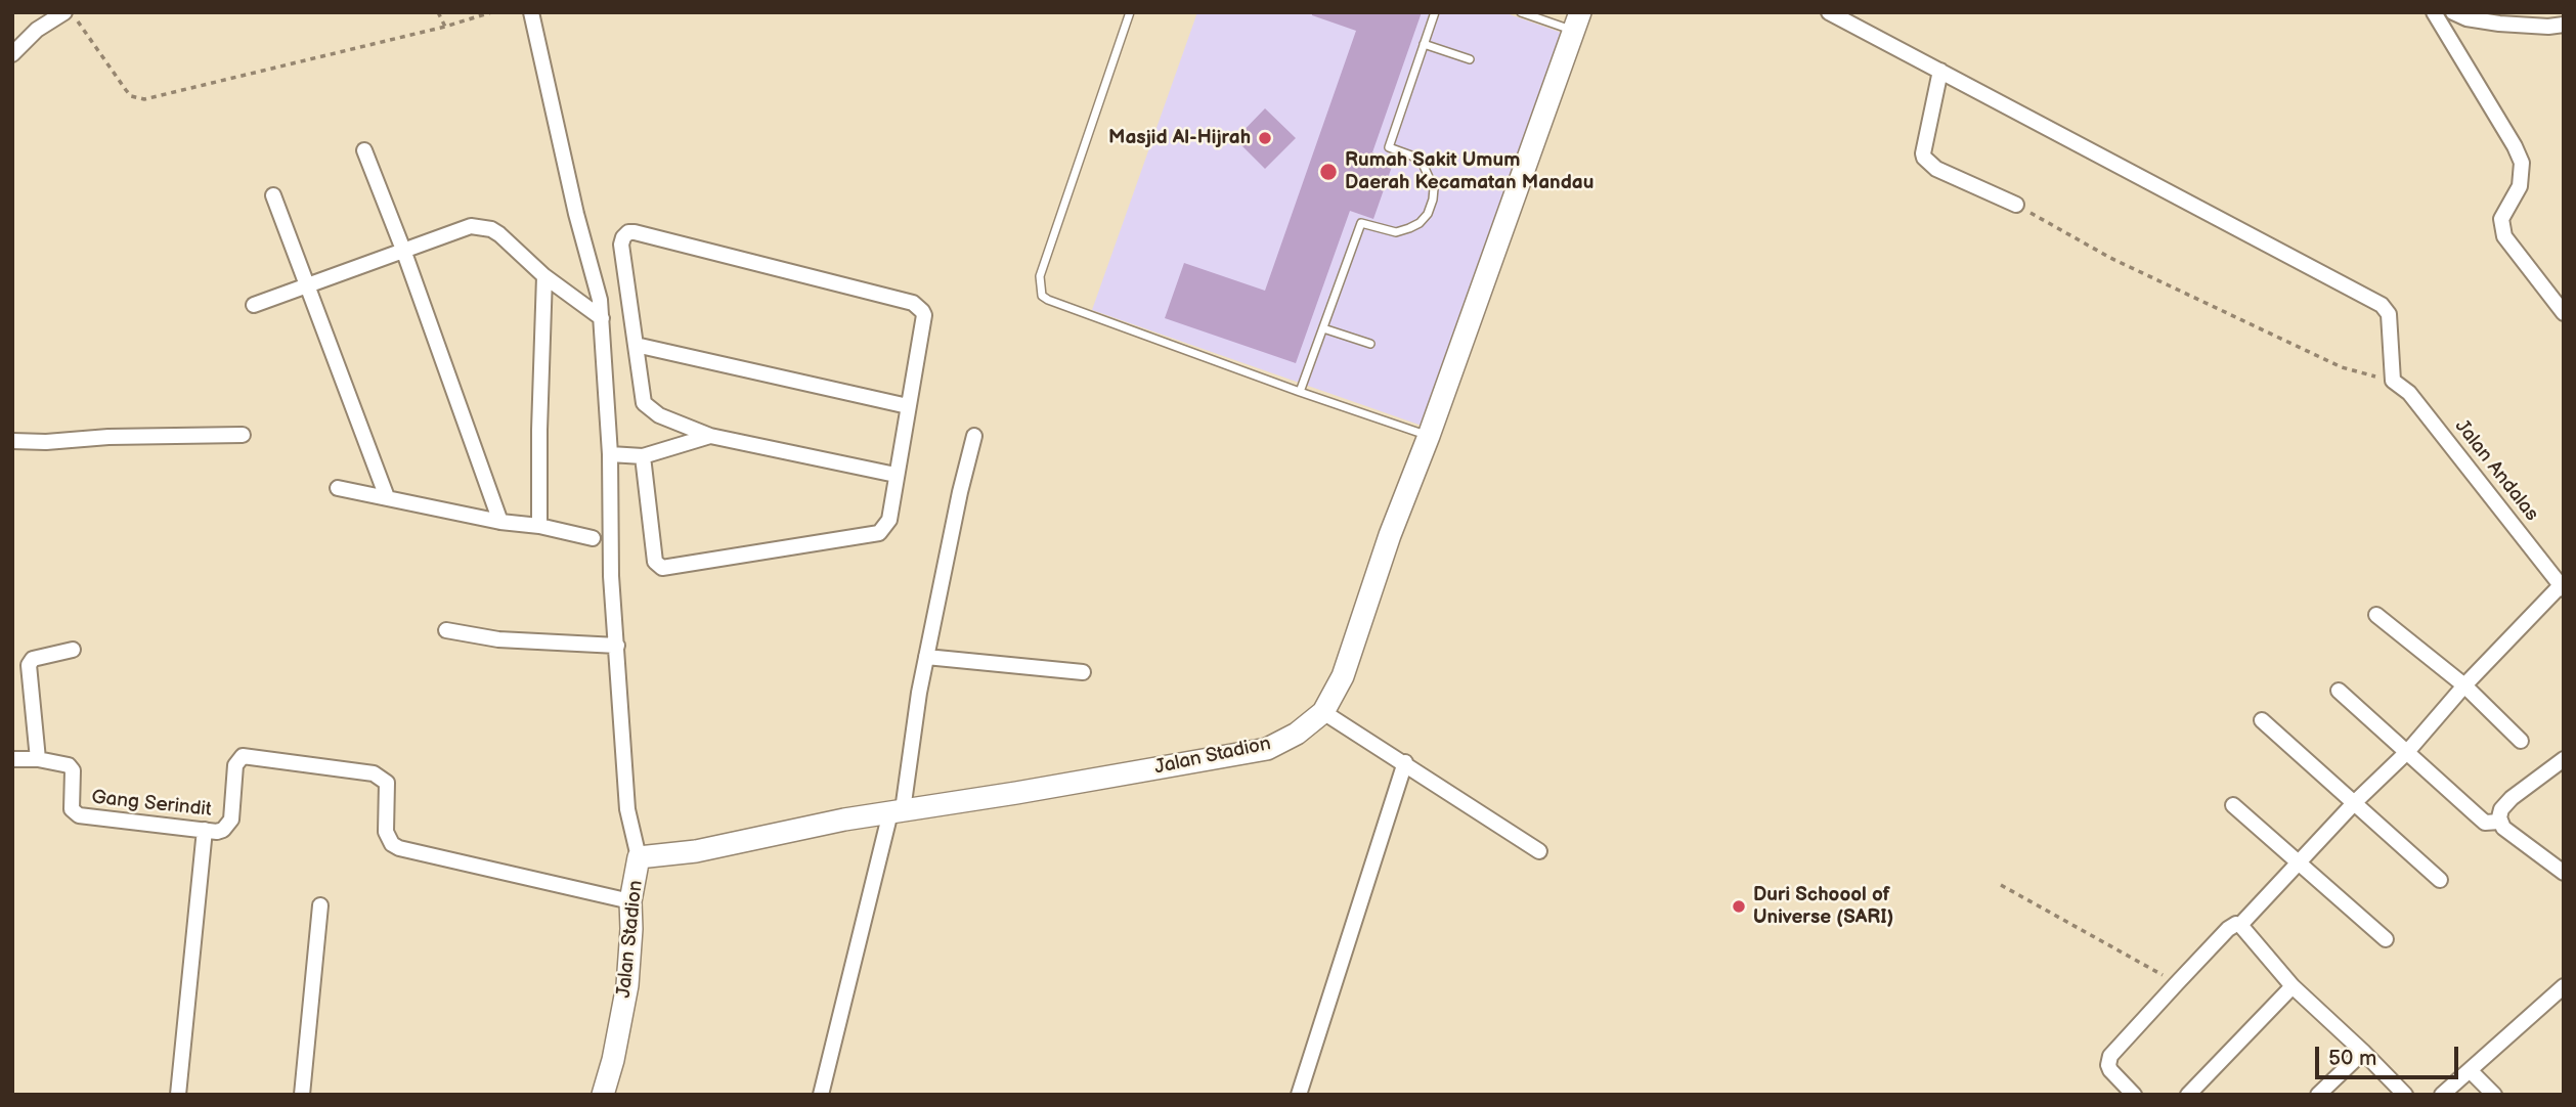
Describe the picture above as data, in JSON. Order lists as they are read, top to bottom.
{
  "streets": {
    "street": ["Jalan Andalas", "Jalan Stadion", "Gang Serindit"]
  },
  "crossings": [
    ["Jalan Stadion", "Gang Serindit"]
  ],
  "places": ["Masjid Al-Hijrah", "Rumah Sakit Umum Daerah Kecamatan Mandau", "Duri Schoool of Universe (SARI)"],
  "scale_bar": "50 m"
}
